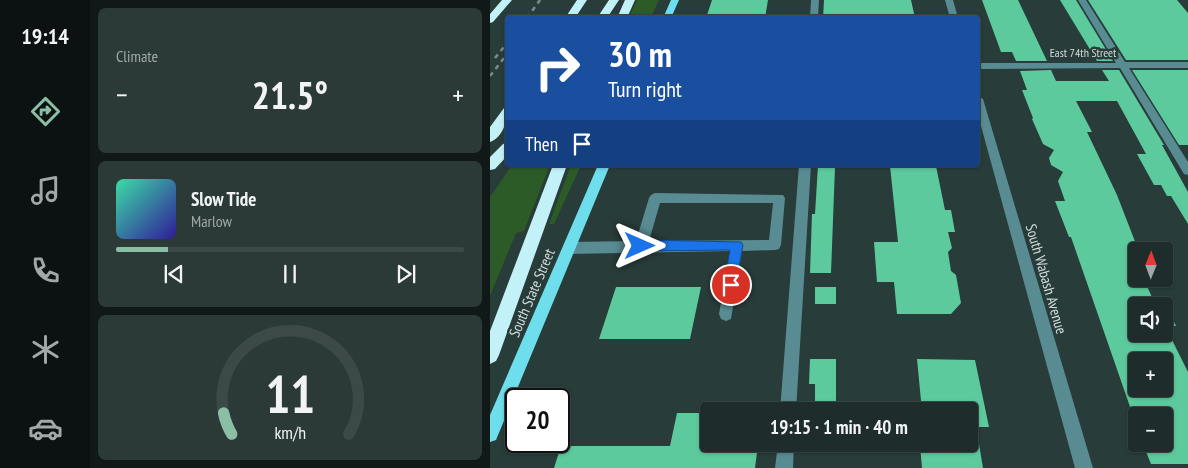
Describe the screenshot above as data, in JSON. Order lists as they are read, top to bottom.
{
  "streets": {
    "main road": ["South State Street"],
    "street": ["East 74th Street", "South Wabash Avenue"]
  },
  "north": "top",
  "page": {
    "tabs": "19:14",
    "tile": "Climate",
    "turn": ["30 m", "Turn right"],
    "heat": ["−", "21.5°", "+"],
    "then": "Then",
    "song": ["Slow Tide", "Marlow"],
    "map_buttons": ["+", "−"],
    "limit": "20",
    "trip": "19:15 · 1 min · 40 m",
    "gauge": ["11", "km/h"]
  }
}
